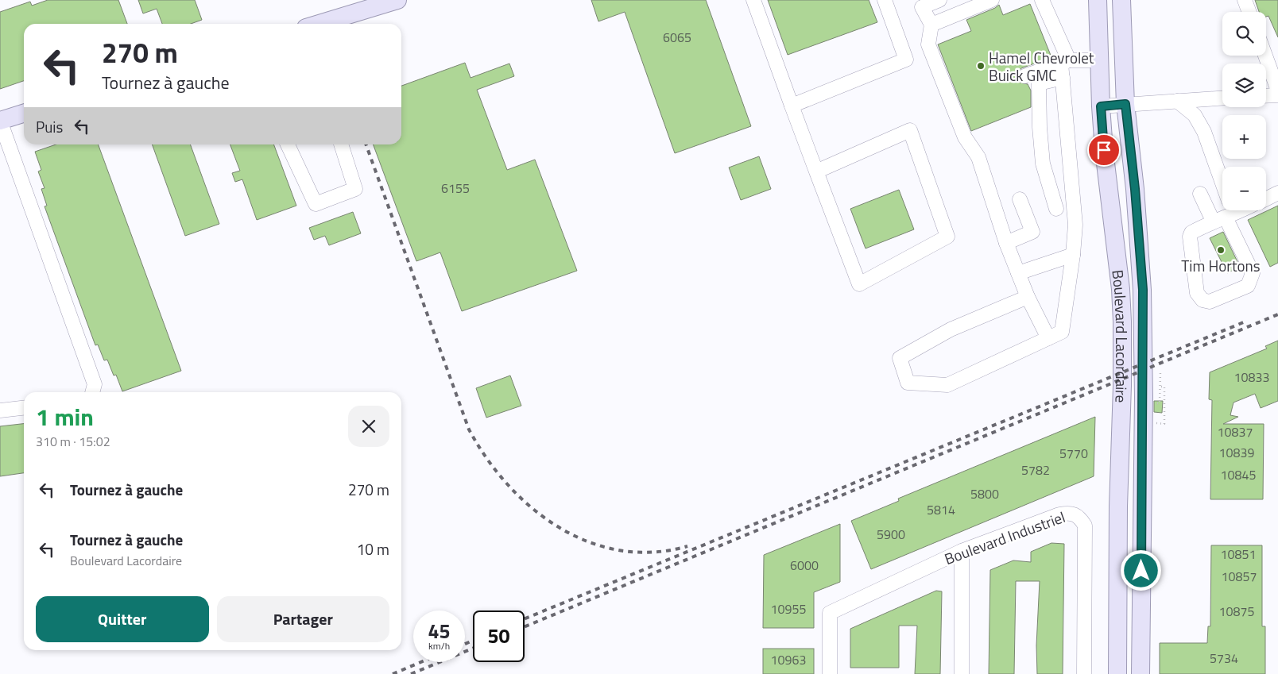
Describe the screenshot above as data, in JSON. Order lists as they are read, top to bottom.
{
  "streets": {
    "main road": ["Boulevard Lacordaire"],
    "street": ["Boulevard Industriel"]
  },
  "places": ["Hamel Chevrolet Buick GMC", "Tim Hortons"],
  "house_numbers": [
    "6065",
    "6155",
    "10833",
    "10837",
    "10839",
    "5770",
    "5782",
    "10845",
    "5800",
    "5814",
    "5900",
    "10851",
    "6000",
    "10857",
    "10955",
    "10875",
    "5734",
    "10963"
  ],
  "page": {
    "map_buttons": ["+", "−"],
    "turn": ["270 m", "Tournez à gauche"],
    "then": "Puis",
    "heading": ["1 min", "310 m · 15:02"],
    "list": [
      {
        "name": "Tournez à gauche",
        "value": "270 m"
      },
      {
        "name": "Tournez à gauche",
        "note": "Boulevard Lacordaire",
        "value": "10 m"
      }
    ],
    "buttons": ["Quitter", "Partager"],
    "speed": "45 km/h",
    "limit": "50"
  }
}
